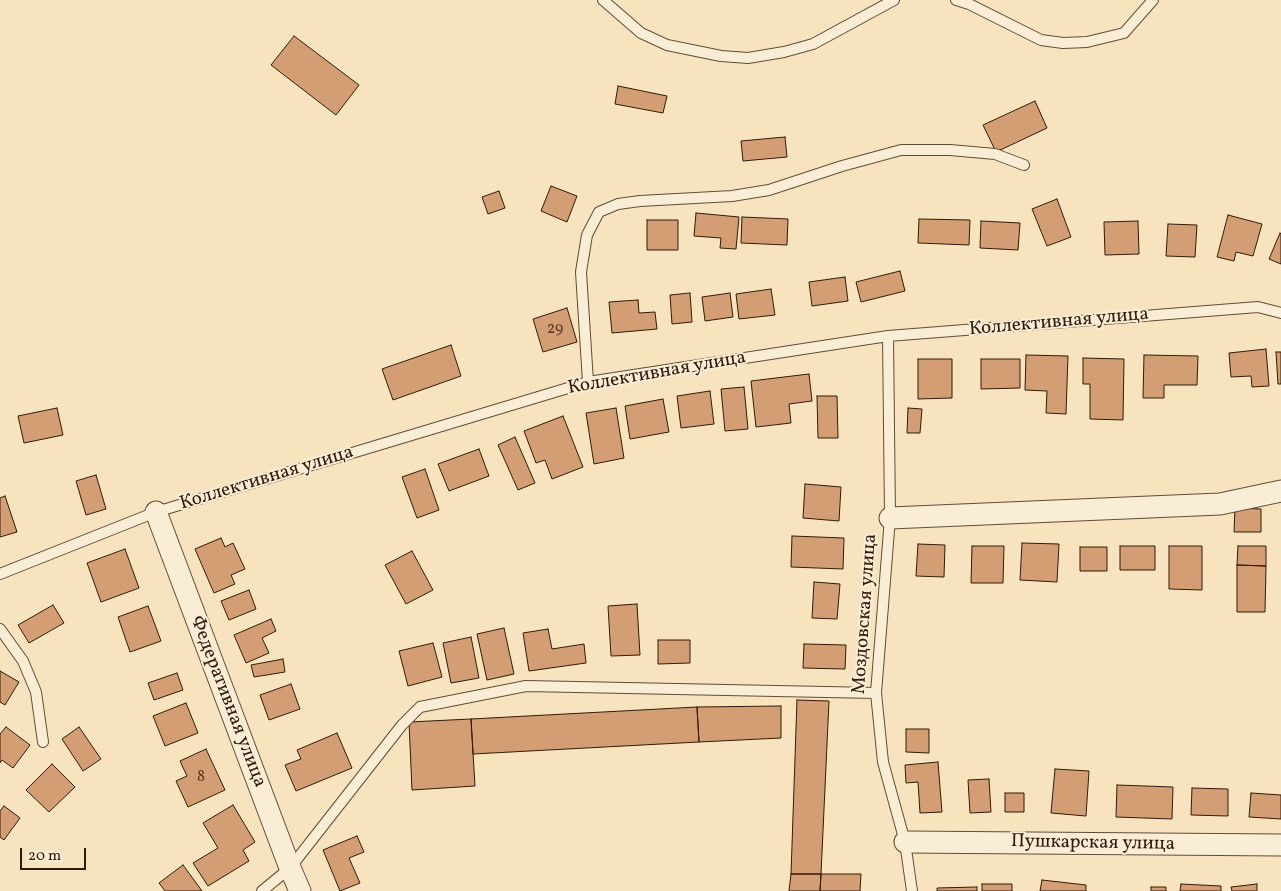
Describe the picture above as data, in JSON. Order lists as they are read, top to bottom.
{
  "streets": {
    "street": ["Федеративная улица", "Пушкарская улица"],
    "lane": ["Коллективная улица", "Моздовская улица"]
  },
  "crossings": [
    ["Коллективная улица", "Моздовская улица"],
    ["Коллективная улица", "Федеративная улица"],
    ["Моздовская улица", "Пушкарская улица"]
  ],
  "house_numbers": ["29", "8"],
  "scale_bar": "20 m"
}
